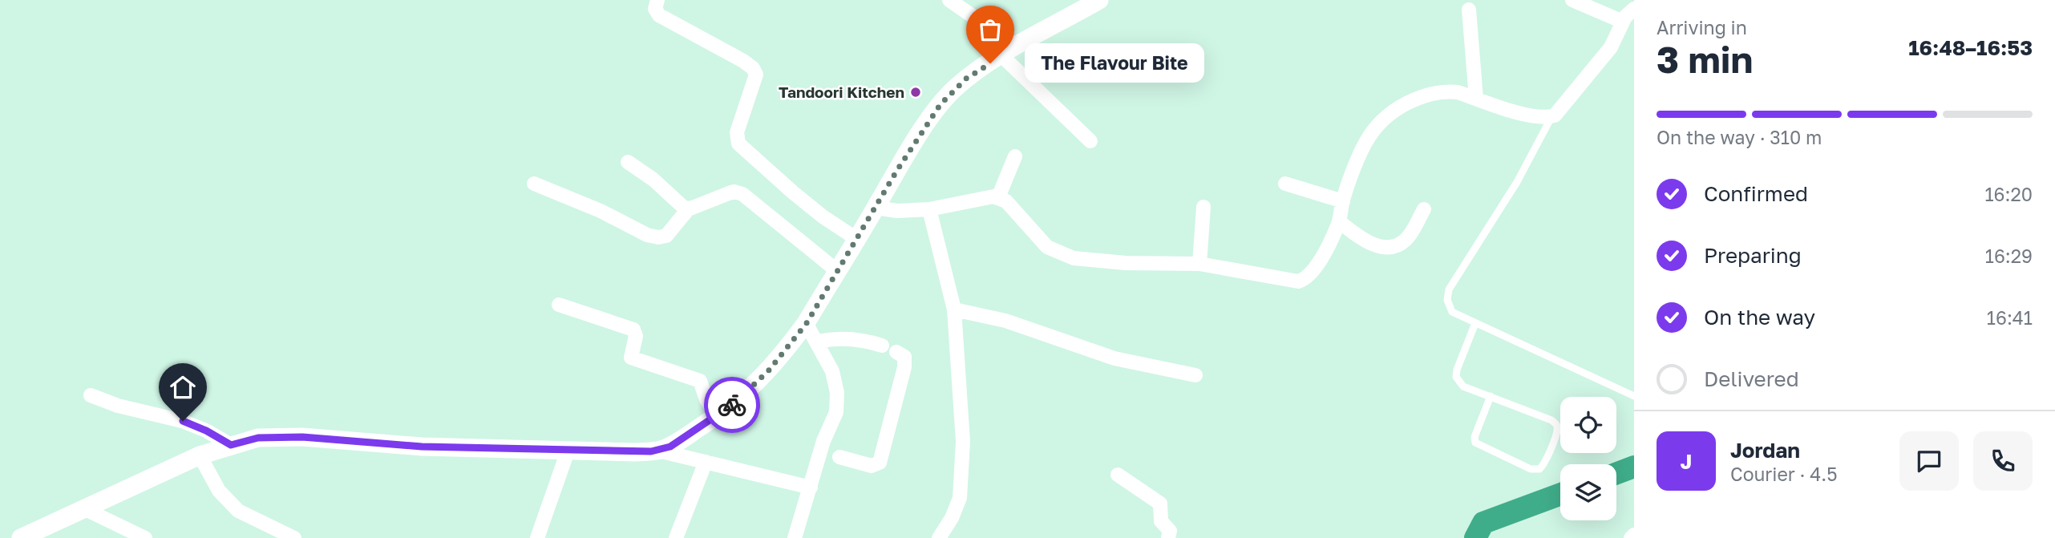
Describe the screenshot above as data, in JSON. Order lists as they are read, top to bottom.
{
  "places": ["The Flavour Bite", "Tandoori Kitchen"],
  "page": {
    "heading": ["3 min", "Arriving in", "16:48–16:53"],
    "panel": ["Jordan", "Courier · 4.5"],
    "bubble": "The Flavour Bite",
    "bar": "On the way · 310 m",
    "list": [
      ["Confirmed", "16:20"],
      ["Preparing", "16:29"],
      ["On the way", "16:41"],
      "Delivered"
    ],
    "round": "J"
  }
}
